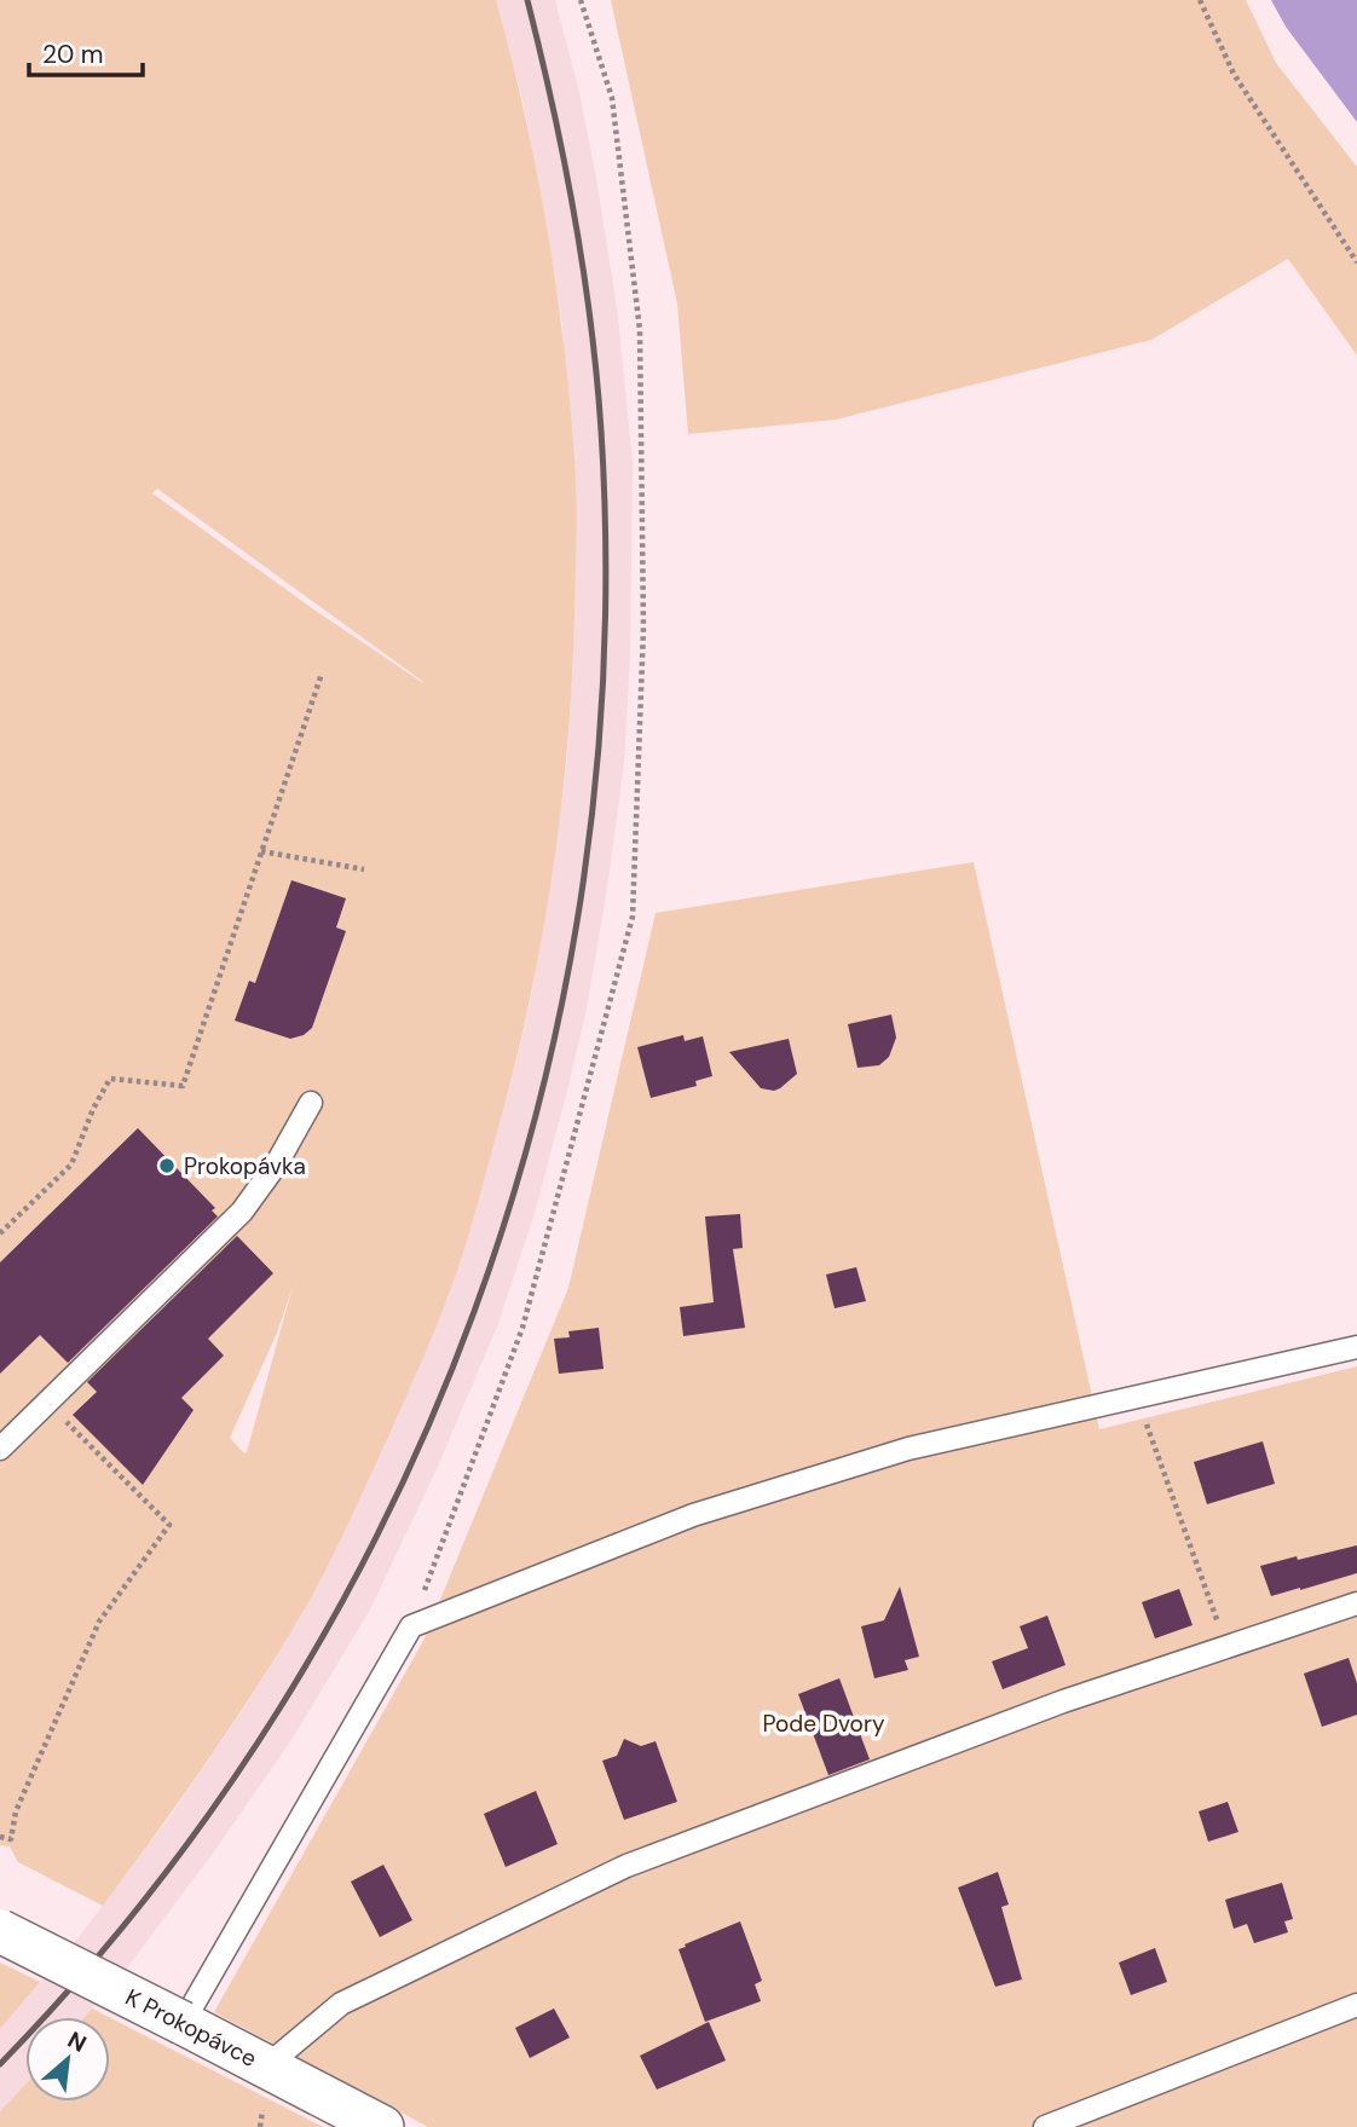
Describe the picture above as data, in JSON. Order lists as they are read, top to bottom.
{
  "streets": {
    "street": ["K Prokopávce"]
  },
  "parks": ["Pode Dvory"],
  "places": ["Prokopávka"],
  "scale_bar": "20 m",
  "north": "top right"
}
